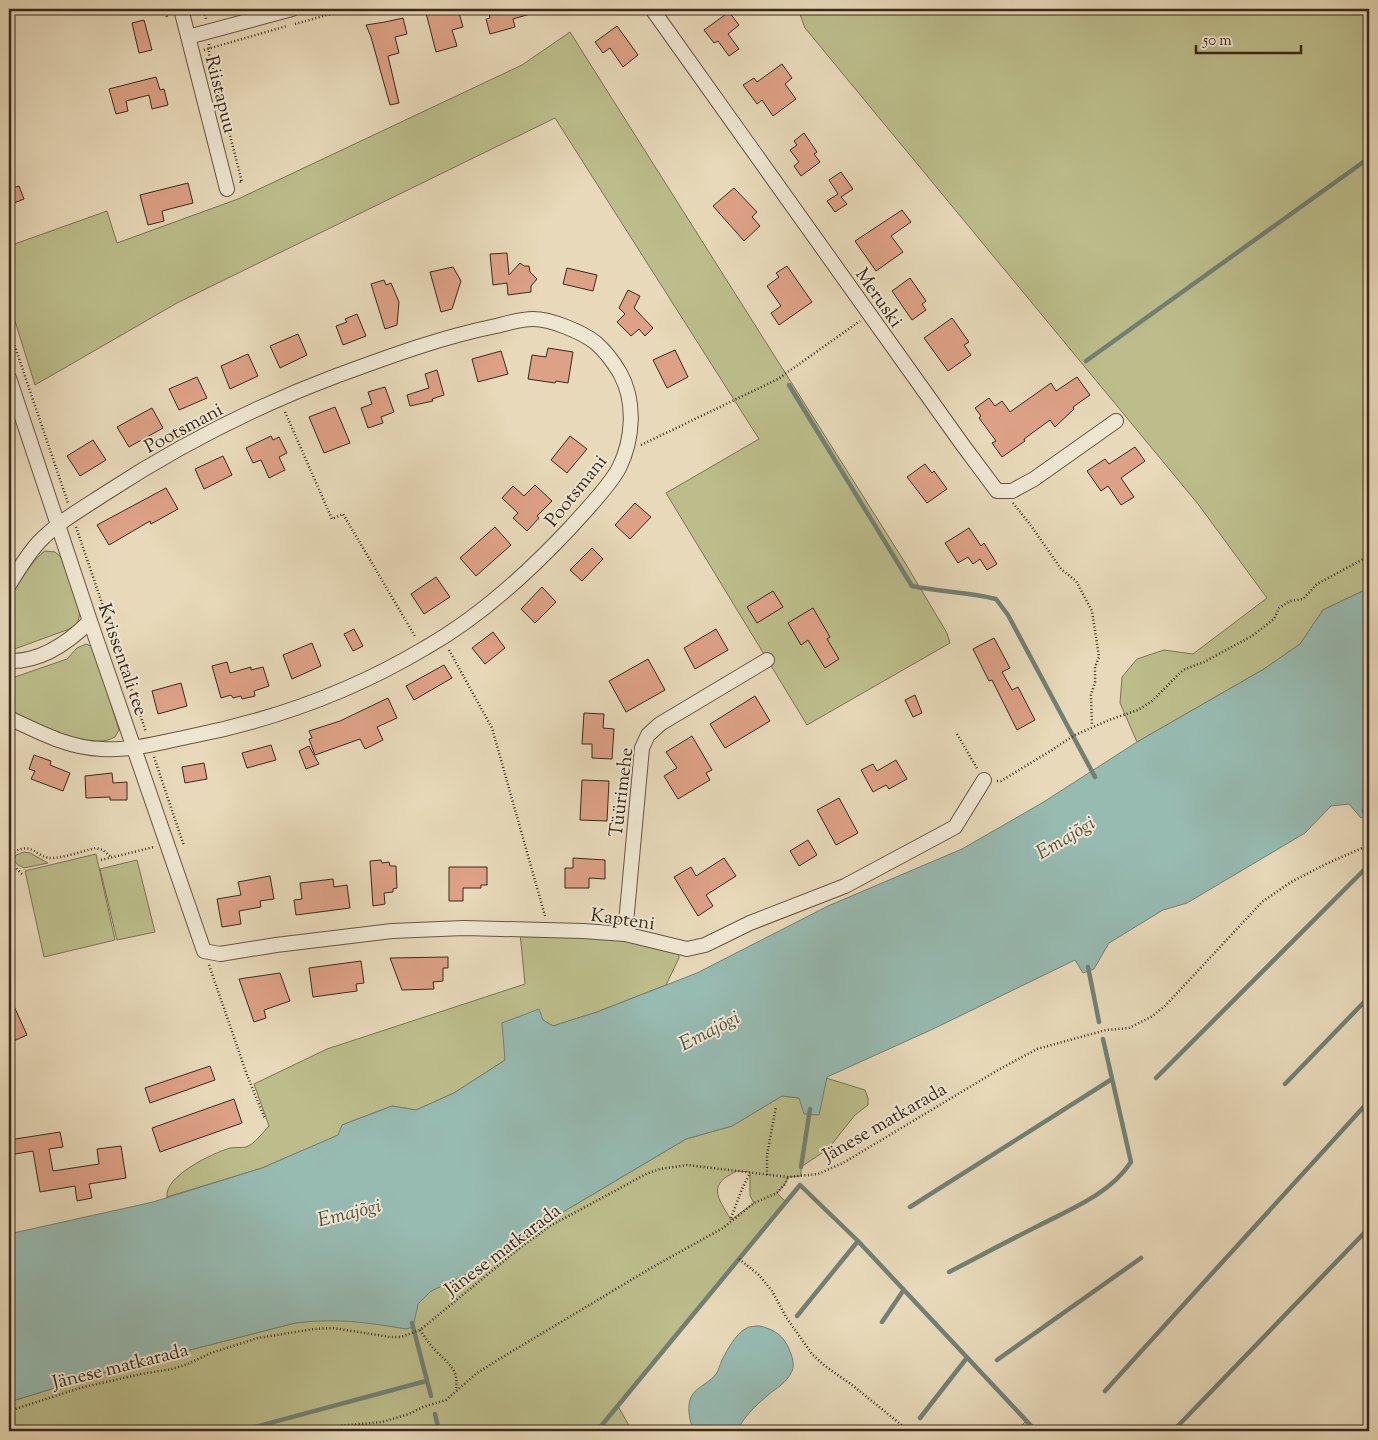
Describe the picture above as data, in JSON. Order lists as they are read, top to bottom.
{
  "streets": {
    "street": [
      "Riistapuu",
      "Meruski",
      "Pootsmani",
      "Kvissentali tee",
      "Tüürimehe",
      "Kapteni"
    ],
    "path": ["Jänese matkarada"]
  },
  "crossings": [
    ["Pootsmani", "Kvissentali tee"],
    ["Kvissentali tee", "Kapteni"],
    ["Tüürimehe", "Kapteni"]
  ],
  "water": ["Emajõgi"],
  "scale_bar": "50 m"
}
